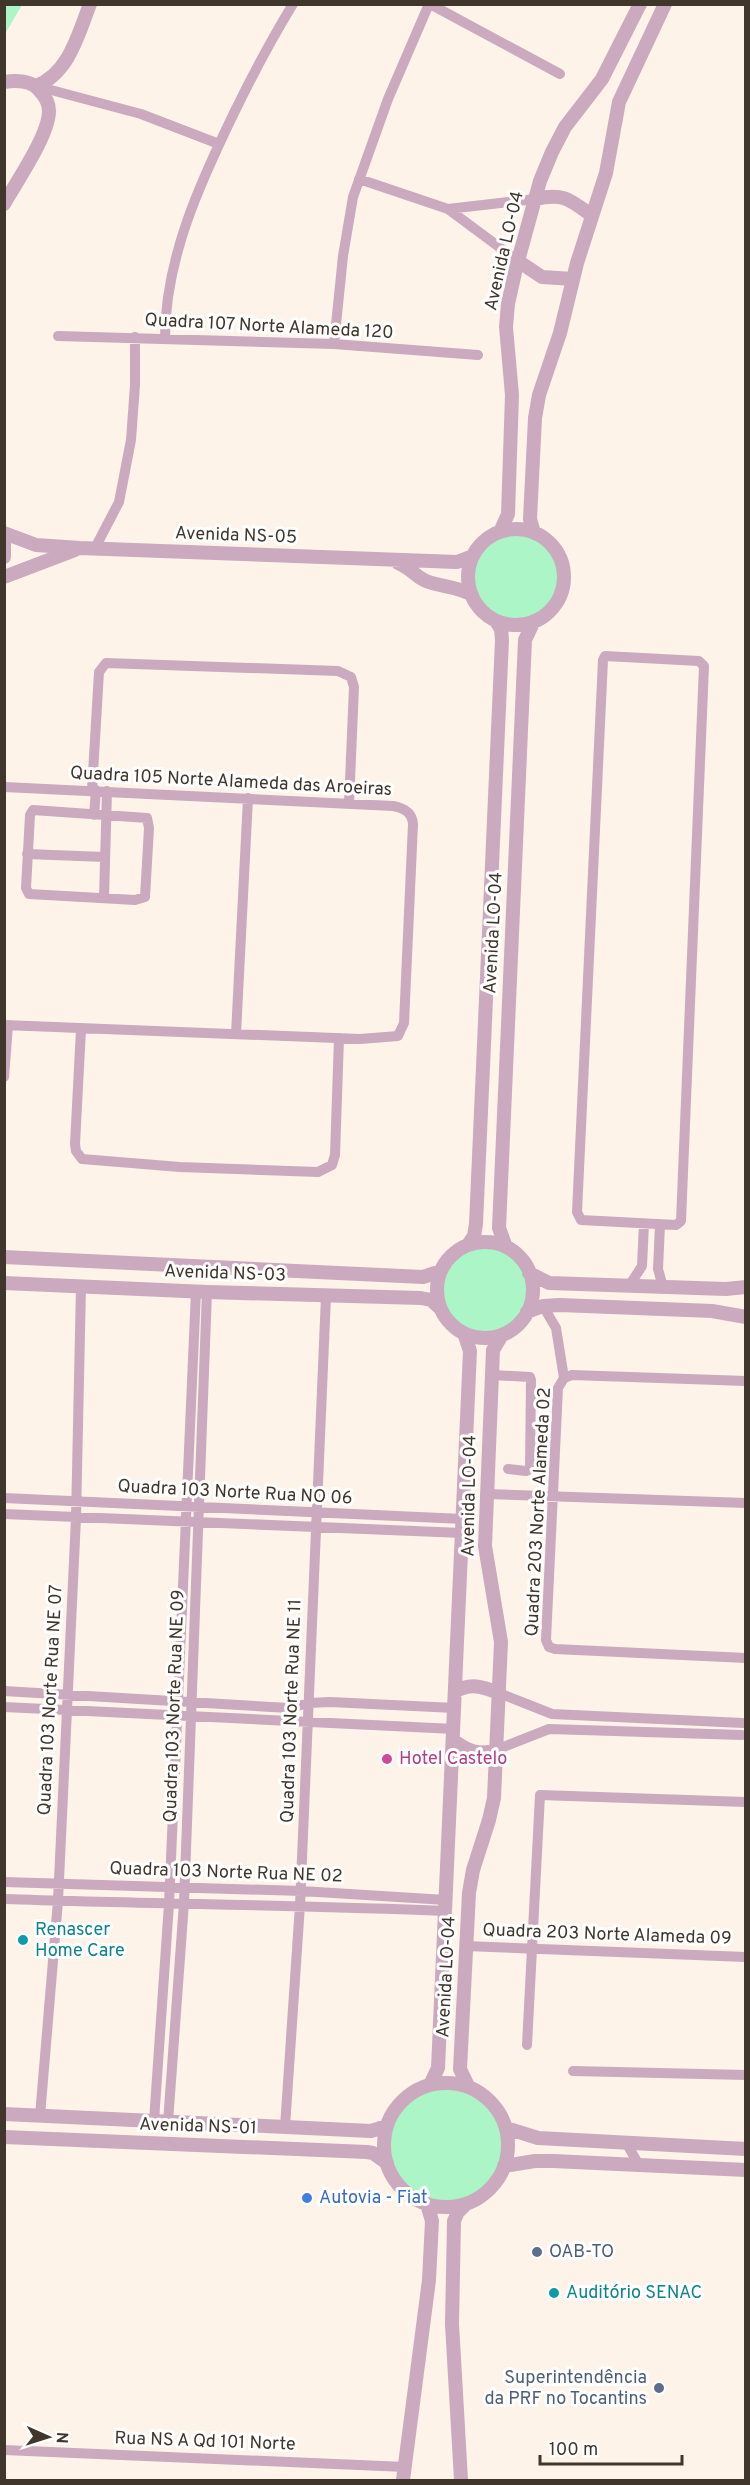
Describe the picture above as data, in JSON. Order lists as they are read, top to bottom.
{
  "streets": {
    "street": [
      "Avenida LO-04",
      "Quadra 107 Norte Alameda 120",
      "Avenida NS-05",
      "Quadra 105 Norte Alameda das Aroeiras",
      "Avenida NS-03",
      "Quadra 103 Norte Rua NO 06",
      "Quadra 203 Norte Alameda 02",
      "Quadra 103 Norte Rua NE 07",
      "Quadra 103 Norte Rua NE 09",
      "Quadra 103 Norte Rua NE 11",
      "Quadra 103 Norte Rua NE 02",
      "Quadra 203 Norte Alameda 09",
      "Avenida NS-01",
      "Rua NS A Qd 101 Norte"
    ]
  },
  "crossings": [
    ["Avenida LO-04", "Avenida NS-05"],
    ["Avenida LO-04", "Avenida NS-03"],
    ["Avenida LO-04", "Quadra 103 Norte Rua NO 06"],
    ["Avenida LO-04", "Quadra 103 Norte Rua NE 02"],
    ["Avenida LO-04", "Quadra 203 Norte Alameda 09"],
    ["Avenida LO-04", "Avenida NS-01"],
    ["Avenida NS-03", "Quadra 103 Norte Rua NE 07"],
    ["Avenida NS-03", "Quadra 103 Norte Rua NE 09"],
    ["Avenida NS-03", "Quadra 103 Norte Rua NE 11"],
    ["Quadra 103 Norte Rua NO 06", "Quadra 103 Norte Rua NE 07"],
    ["Quadra 103 Norte Rua NO 06", "Quadra 103 Norte Rua NE 09"],
    ["Quadra 103 Norte Rua NO 06", "Quadra 103 Norte Rua NE 11"],
    ["Quadra 103 Norte Rua NE 07", "Quadra 103 Norte Rua NE 02"],
    ["Quadra 103 Norte Rua NE 07", "Avenida NS-01"],
    ["Quadra 103 Norte Rua NE 09", "Quadra 103 Norte Rua NE 02"],
    ["Quadra 103 Norte Rua NE 09", "Avenida NS-01"],
    ["Quadra 103 Norte Rua NE 11", "Quadra 103 Norte Rua NE 02"],
    ["Quadra 103 Norte Rua NE 11", "Avenida NS-01"]
  ],
  "places": [
    "Hotel Castelo",
    "Renascer Home Care",
    "Autovia - Fiat",
    "OAB-TO",
    "Auditório SENAC",
    "Superintendência da PRF no Tocantins"
  ],
  "scale_bar": "100 m",
  "north": "right"
}
